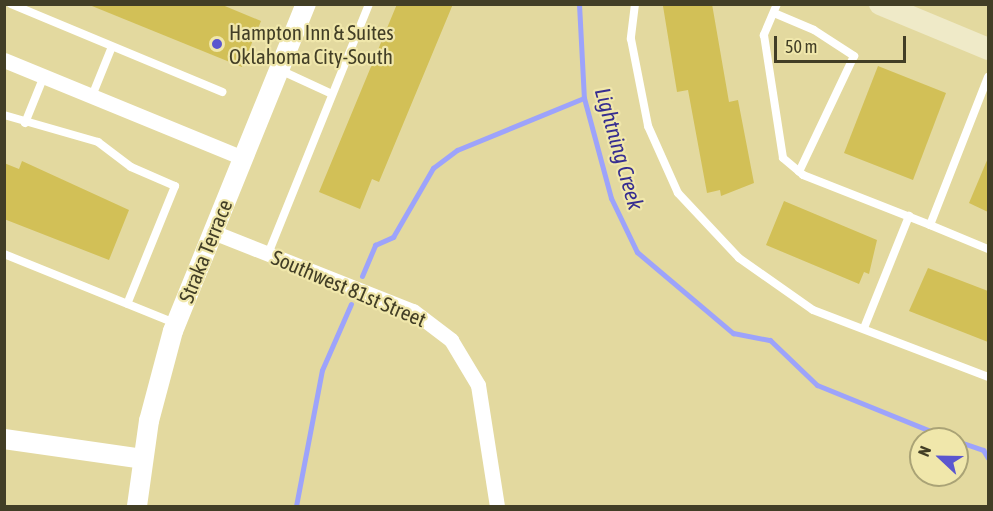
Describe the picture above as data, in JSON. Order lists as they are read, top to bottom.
{
  "streets": {
    "street": ["Straka Terrace", "Southwest 81st Street"]
  },
  "crossings": [
    ["Straka Terrace", "Southwest 81st Street"]
  ],
  "water": ["Lightning Creek"],
  "places": ["Hampton Inn & Suites Oklahoma City-South"],
  "scale_bar": "50 m",
  "north": "left"
}
